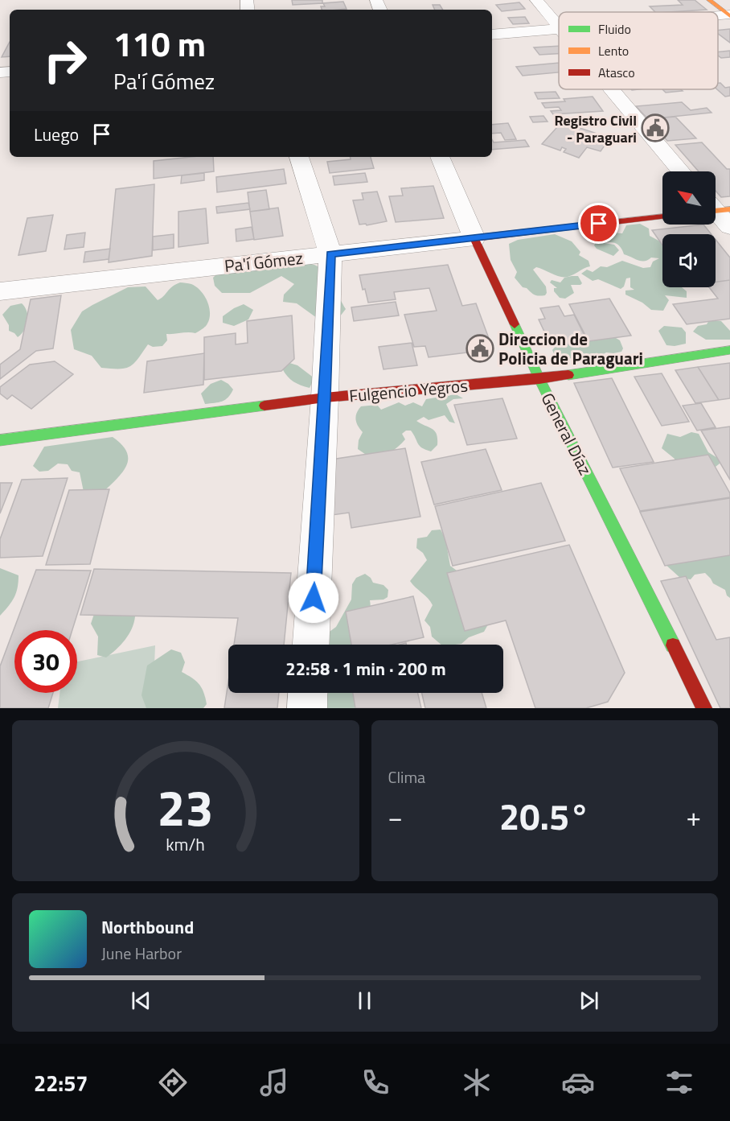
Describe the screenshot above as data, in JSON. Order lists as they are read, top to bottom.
{
  "streets": {
    "street": ["Pa'í Gómez", "Fulgencio Yegros", "General Díaz"]
  },
  "crossings": [
    ["Pa'í Gómez", "General Díaz"],
    ["Fulgencio Yegros", "General Díaz"]
  ],
  "places": {
    "public building": ["Registro Civil - Paraguari", "Direccion de Policia de Paraguari"]
  },
  "legend": ["Fluido", "Lento", "Atasco"],
  "north": "top left",
  "page": {
    "turn": ["110 m", "Pa'í Gómez"],
    "then": "Luego",
    "limit": "30",
    "trip": "22:58 · 1 min · 200 m",
    "tile": "Clima",
    "heat": ["−", "20.5°", "+"],
    "song": ["Northbound", "June Harbor"],
    "tabs": "22:57",
    "gauge": ["23", "km/h"]
  }
}
